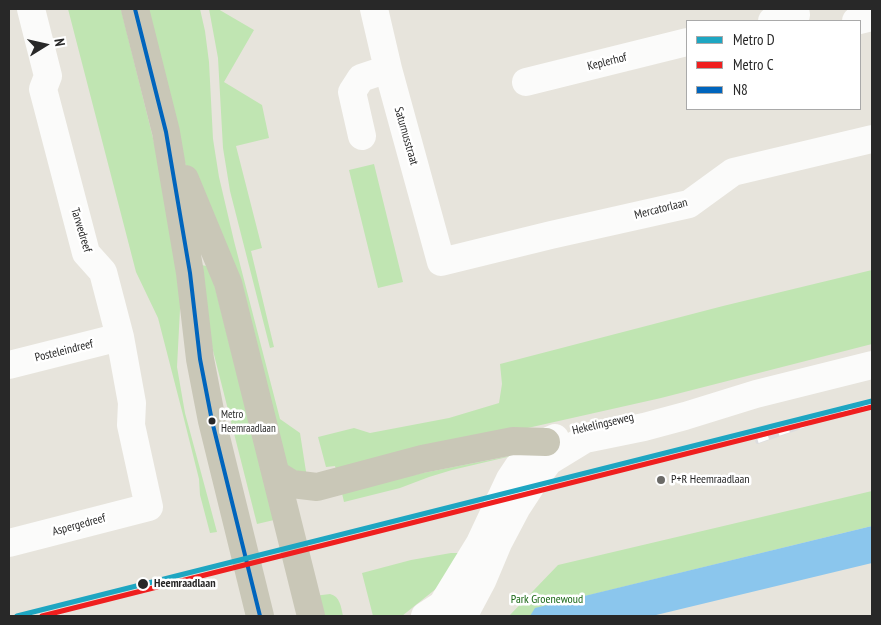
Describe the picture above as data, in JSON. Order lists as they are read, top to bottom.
{
  "streets": {
    "street": [
      "Keplerhof",
      "Saturnusstraat",
      "Mercatorlaan",
      "Tarwedreef",
      "Posteleindreef",
      "Hekelingseweg",
      "Aspergedreef"
    ]
  },
  "crossings": [
    ["Saturnusstraat", "Mercatorlaan"],
    ["Tarwedreef", "Posteleindreef"],
    ["Tarwedreef", "Aspergedreef"]
  ],
  "parks": ["Park Groenewoud"],
  "places": ["Metro Heemraadlaan", "P+R Heemraadlaan", "Heemraadlaan"],
  "lines": ["transit line N8", "metro line D", "metro line C"],
  "legend": ["Metro D", "Metro C", "N8"],
  "north": "right"
}
